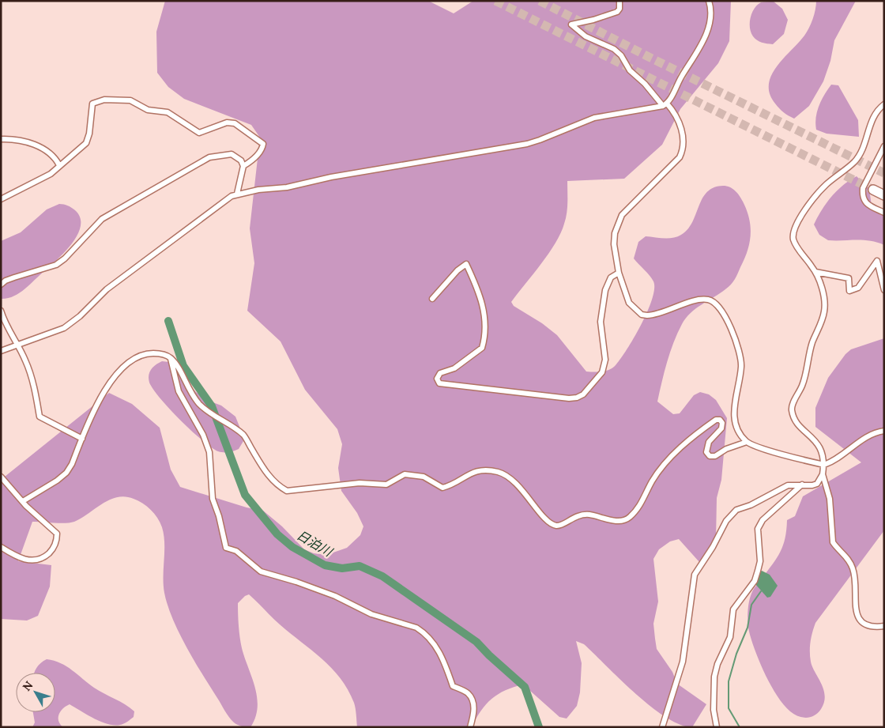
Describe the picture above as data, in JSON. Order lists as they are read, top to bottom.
{
  "water": ["日泊川"],
  "north": "top left"
}
